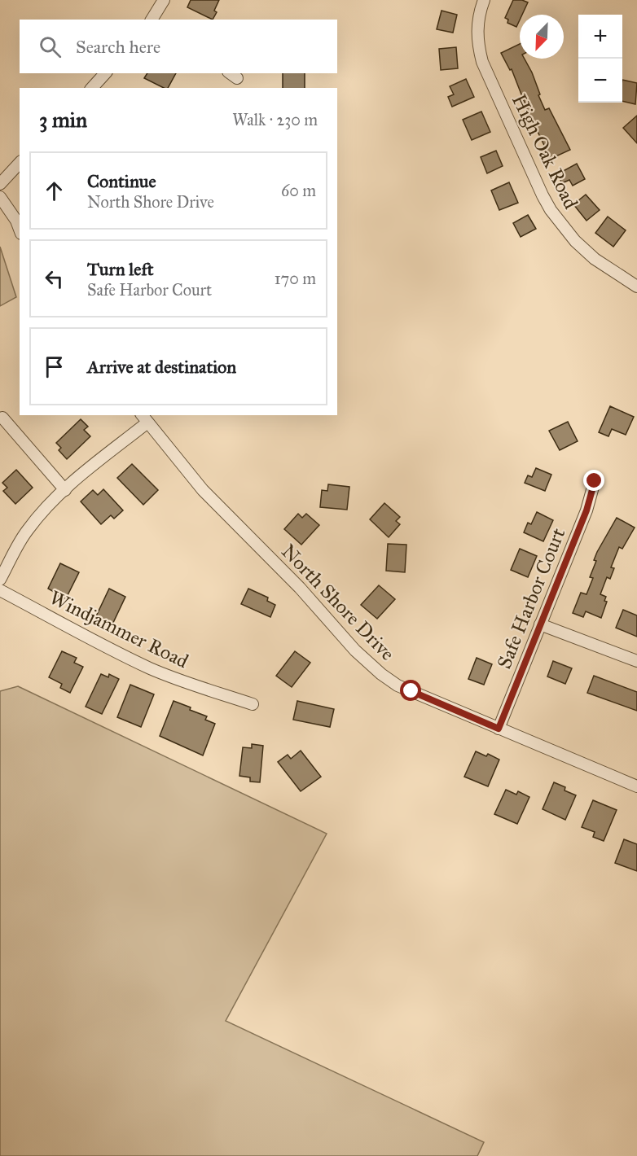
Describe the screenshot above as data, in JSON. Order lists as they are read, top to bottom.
{
  "streets": {
    "street": [
      "High Oak Road",
      "Safe Harbor Court",
      "North Shore Drive",
      "Windjammer Road"
    ]
  },
  "crossings": [
    ["Safe Harbor Court", "North Shore Drive"]
  ],
  "north": "bottom left",
  "page": {
    "map_buttons": ["+", "−"],
    "search": "Search here",
    "heading": ["3 min", "Walk · 230 m"],
    "list": [
      ["Continue", "North Shore Drive", "60 m"],
      ["Turn left", "Safe Harbor Court", "170 m"],
      "Arrive at destination"
    ]
  }
}
